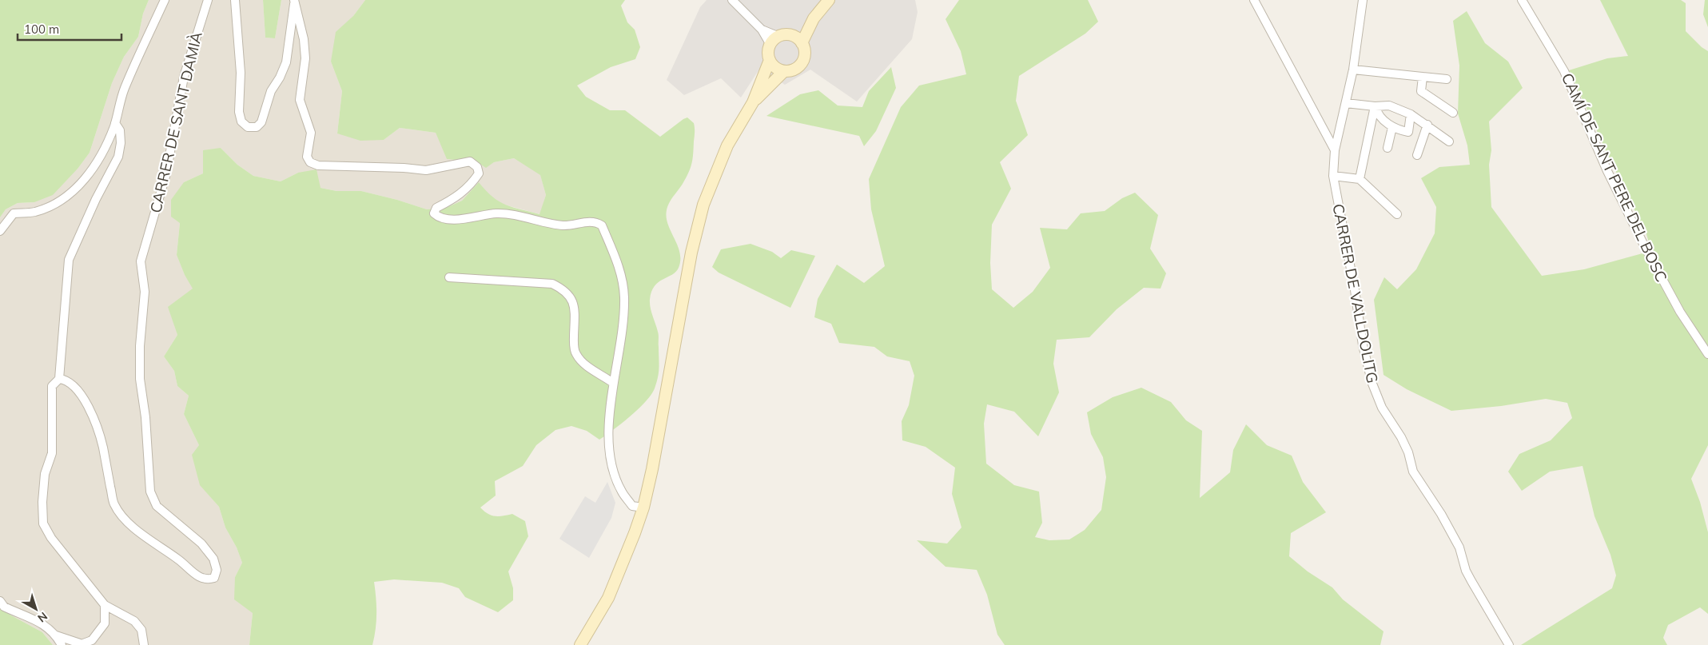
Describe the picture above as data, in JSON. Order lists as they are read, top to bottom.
{
  "streets": {
    "street": ["CARRER DE SANT DAMIÀ", "CAMÍ DE SANT PERE DEL BOSC", "CARRER DE VALLDOLITG"]
  },
  "scale_bar": "100 m",
  "north": "bottom right"
}
